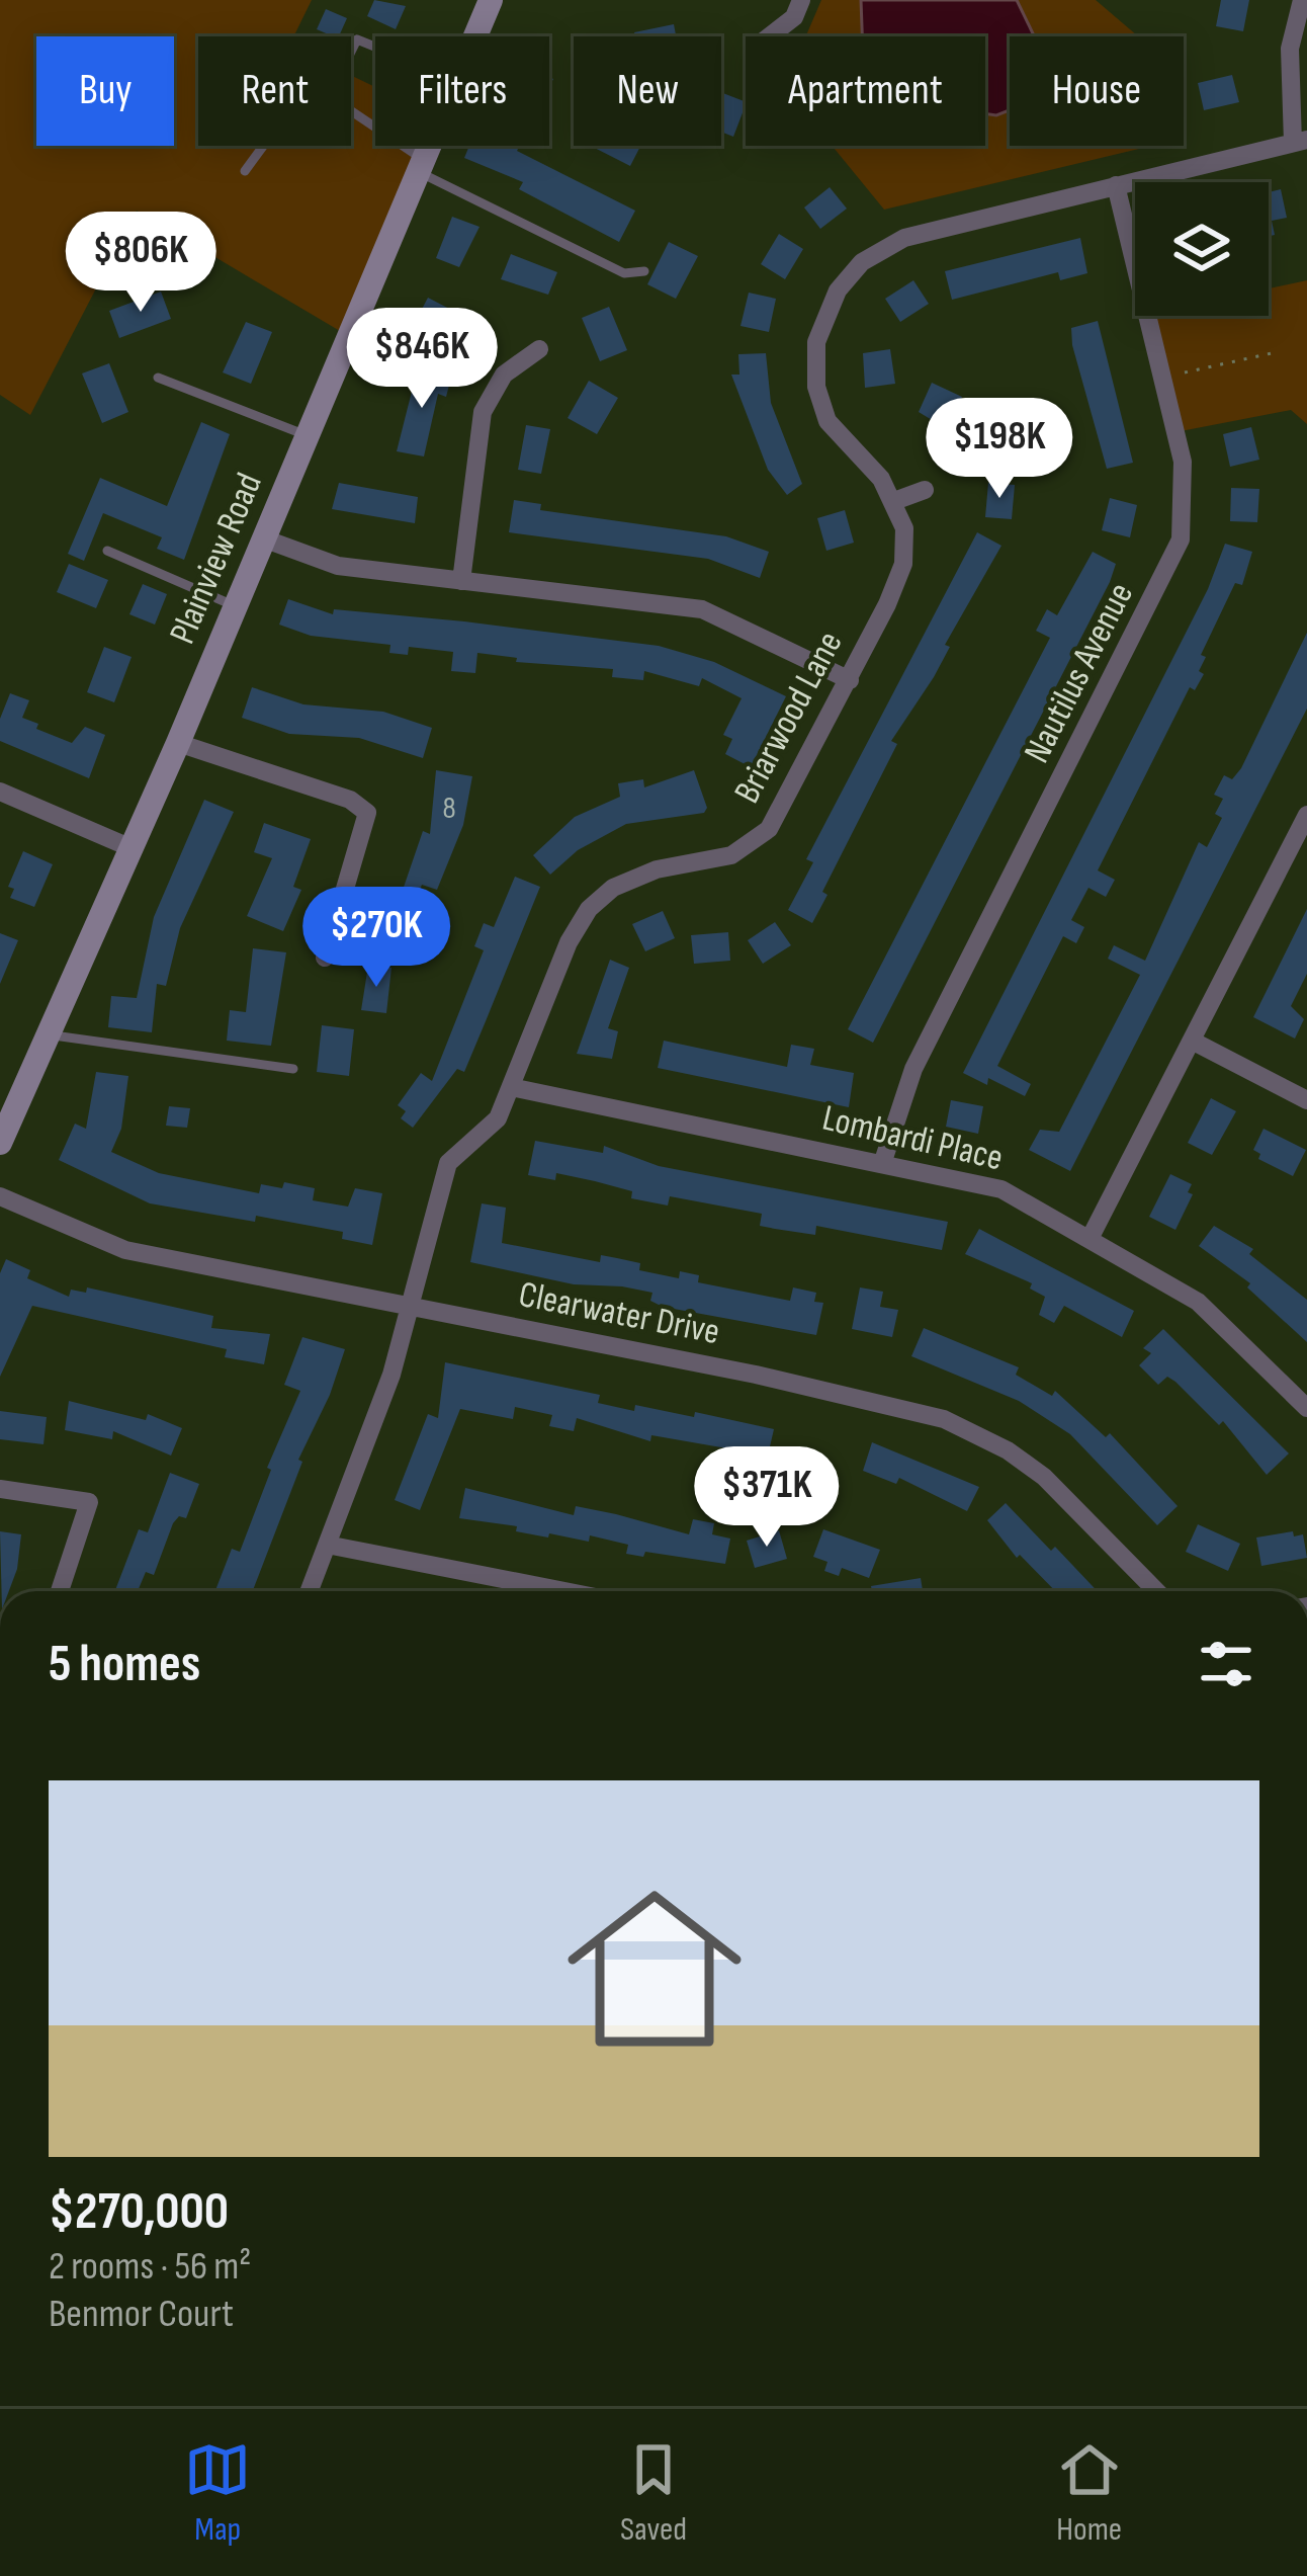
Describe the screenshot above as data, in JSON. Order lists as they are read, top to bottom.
{
  "streets": {
    "main road": ["Plainview Road"],
    "street": [
      "Nautilus Avenue",
      "Briarwood Lane",
      "Lombardi Place",
      "Clearwater Drive"
    ]
  },
  "crossings": [
    ["Nautilus Avenue", "Lombardi Place"],
    ["Briarwood Lane", "Lombardi Place"],
    ["Briarwood Lane", "Clearwater Drive"]
  ],
  "house_numbers": ["8"],
  "page": {
    "chip": [
      "Buy",
      "Rent",
      "Filters",
      "New",
      "Apartment",
      "House"
    ],
    "price": [
      "$806K",
      "$846K",
      "$198K",
      "$270K",
      "$371K"
    ],
    "heading": "5 homes",
    "list": [
      {
        "name": "$270,000",
        "note": "2 rooms · 56 m² · Benmor Court"
      }
    ],
    "tabs": ["Map", "Saved", "Home"]
  }
}
